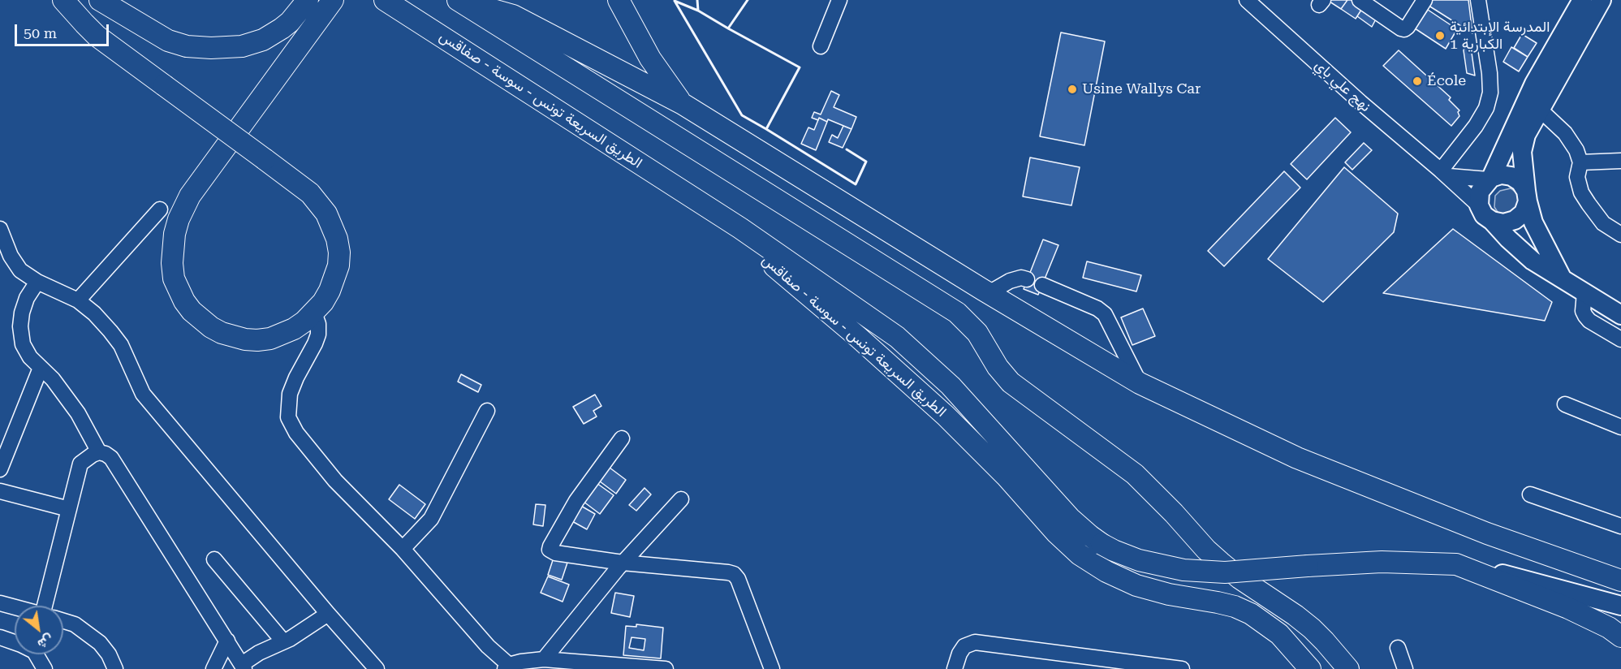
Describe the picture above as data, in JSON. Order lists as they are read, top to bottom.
{
  "streets": {
    "highway": ["الطريق السريعة تونس - سوسة - صفاقس"],
    "street": ["نهج علي باي"]
  },
  "places": ["المدرسة الإبتدائية الكبارية 1", "École", "Usine Wallys Car"],
  "scale_bar": "50 m",
  "north": "bottom right"
}
